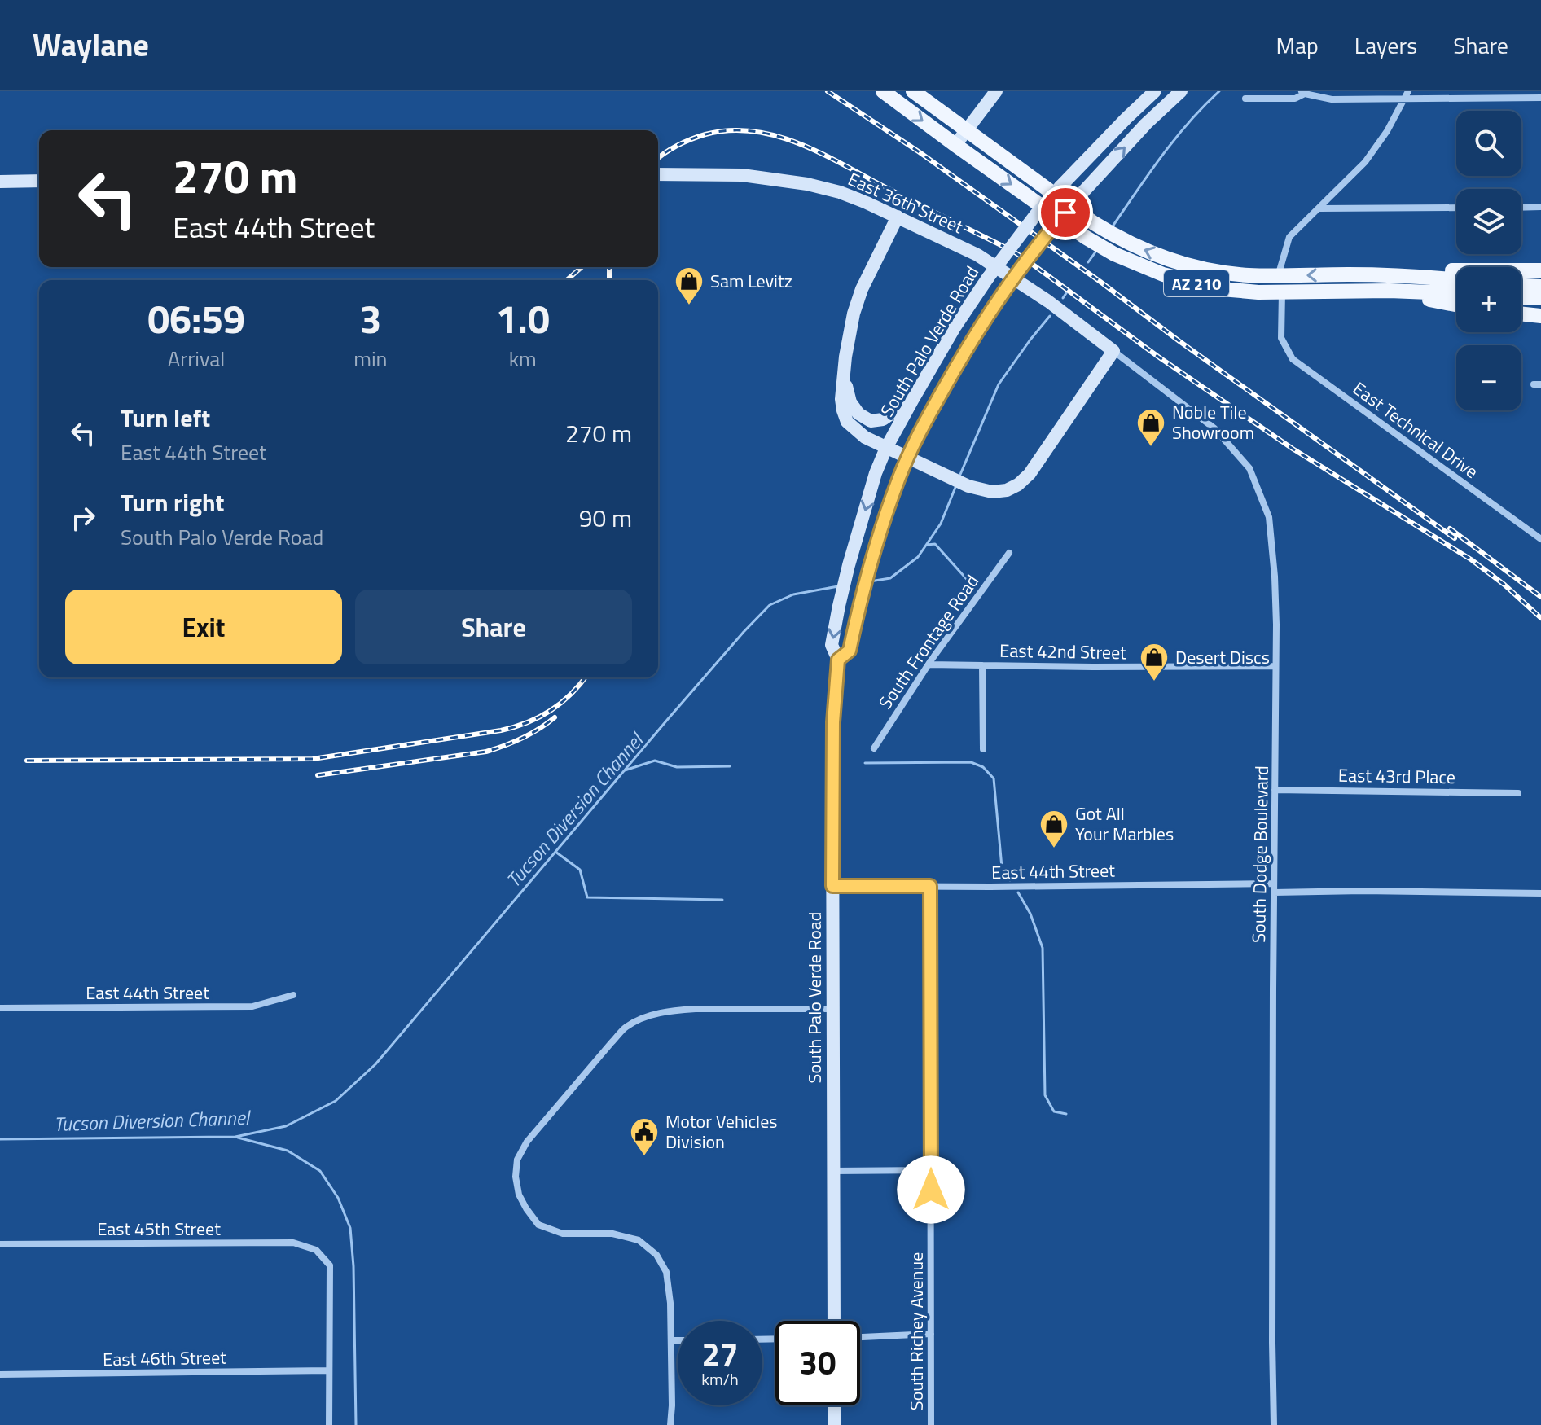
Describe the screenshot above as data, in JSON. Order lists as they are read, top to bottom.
{
  "streets": {
    "main road": ["East 36th Street", "AZ 210", "South Palo Verde Road"],
    "street": [
      "East Technical Drive",
      "South Frontage Road",
      "East 42nd Street",
      "East 43rd Place",
      "South Dodge Boulevard",
      "East 44th Street",
      "East 45th Street",
      "South Richey Avenue",
      "East 46th Street"
    ]
  },
  "crossings": [
    ["East 36th Street", "South Dodge Boulevard"],
    ["AZ 210", "East Technical Drive"],
    ["South Palo Verde Road", "East 44th Street"],
    ["South Frontage Road", "East 42nd Street"],
    ["East 42nd Street", "South Dodge Boulevard"],
    ["East 43rd Place", "South Dodge Boulevard"],
    ["South Dodge Boulevard", "East 44th Street"],
    ["East 44th Street", "South Richey Avenue"],
    ["East 45th Street", "East 46th Street"]
  ],
  "water": ["Tucson Diversion Channel"],
  "places": {
    "shop": [
      "Sam Levitz",
      "Noble Tile Showroom",
      "Desert Discs",
      "Got All Your Marbles"
    ],
    "public building": ["Motor Vehicles Division"]
  },
  "page": {
    "header": "Waylane",
    "nav": ["Map", "Layers", "Share"],
    "map_buttons": ["+", "−"],
    "turn": ["270 m", "East 44th Street"],
    "eta": [
      "06:59",
      "Arrival",
      "3",
      "min",
      "1.0",
      "km"
    ],
    "list": [
      {
        "name": "Turn left",
        "note": "East 44th Street",
        "value": "270 m"
      },
      {
        "name": "Turn right",
        "note": "South Palo Verde Road",
        "value": "90 m"
      }
    ],
    "buttons": ["Exit", "Share"],
    "speed": "27 km/h",
    "limit": "30"
  }
}
